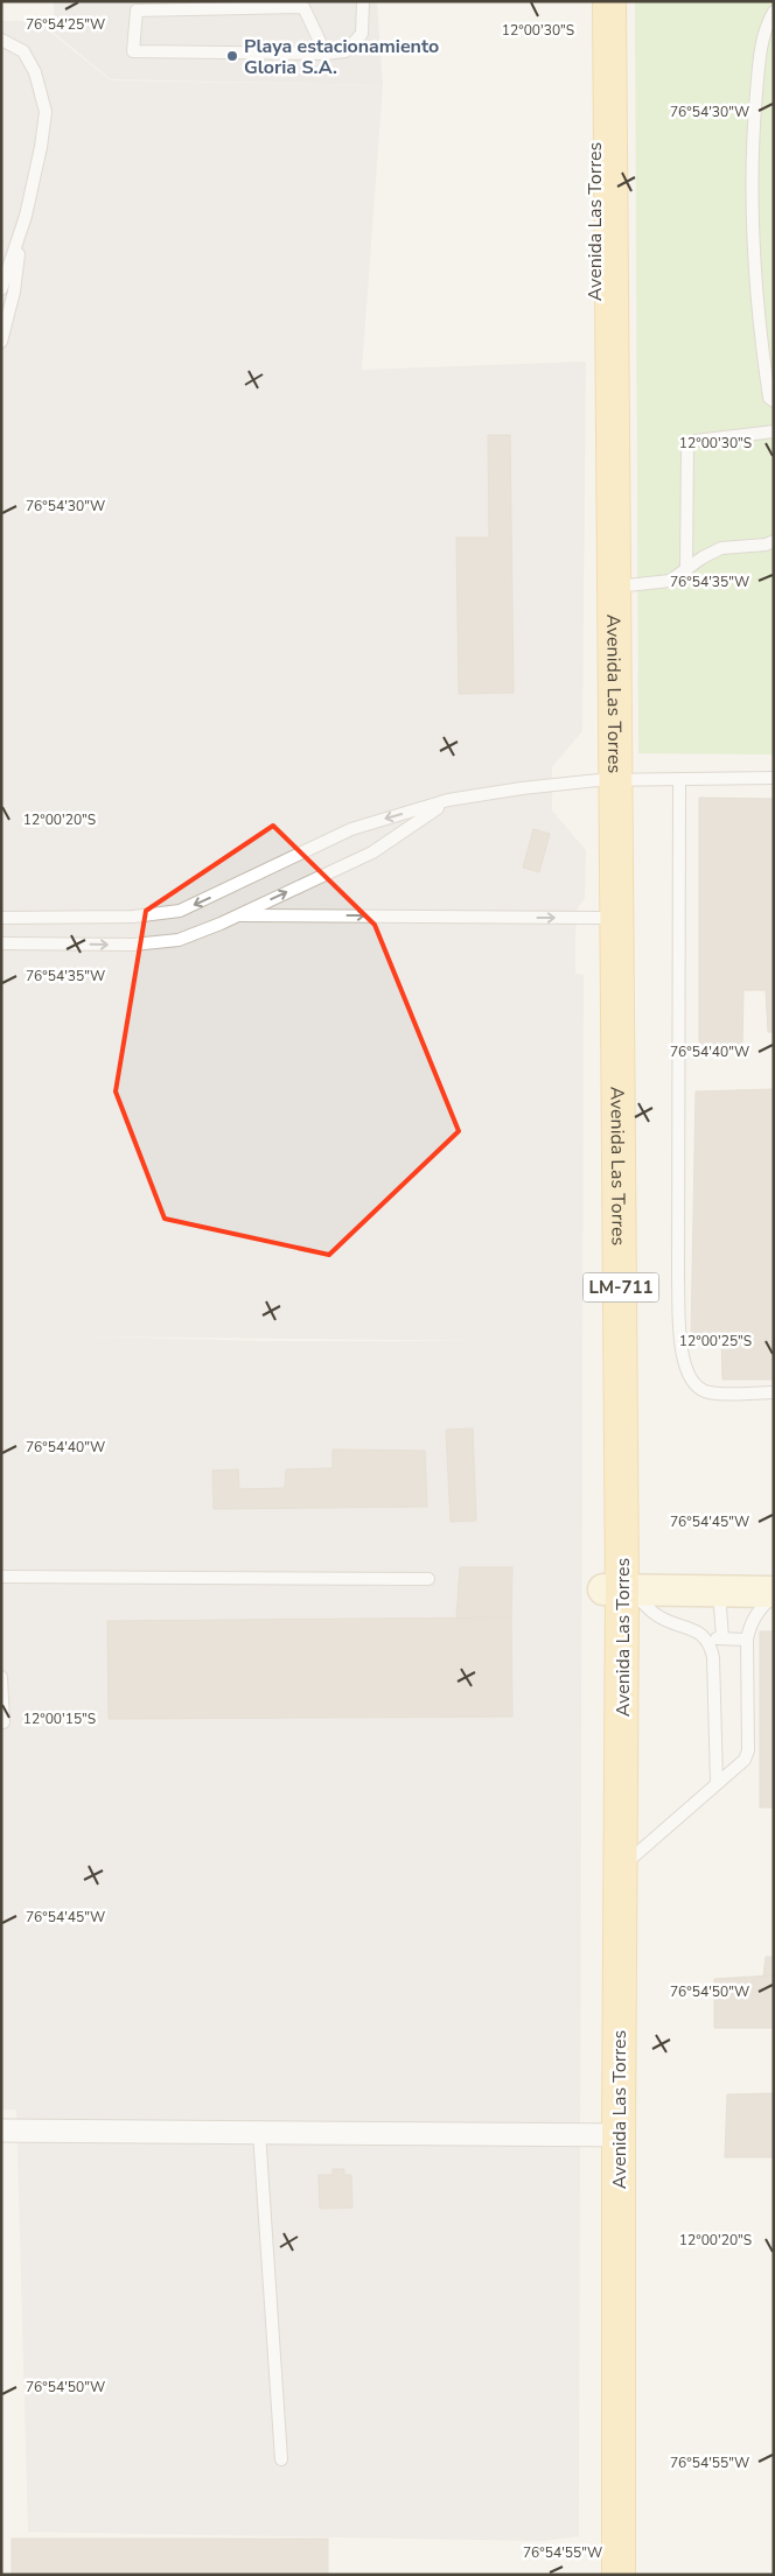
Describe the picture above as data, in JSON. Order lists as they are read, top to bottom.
{
  "streets": {
    "main road": ["Avenida Las Torres", "LM-711"]
  },
  "places": ["Playa estacionamiento Gloria S.A."],
  "coordinates": [
    "76°54'25\"W",
    "12°00'30\"S",
    "76°54'30\"W",
    "76°54'35\"W",
    "12°00'20\"S",
    "76°54'40\"W",
    "12°00'25\"S",
    "76°54'45\"W",
    "12°00'15\"S",
    "76°54'50\"W",
    "76°54'55\"W"
  ]
}
